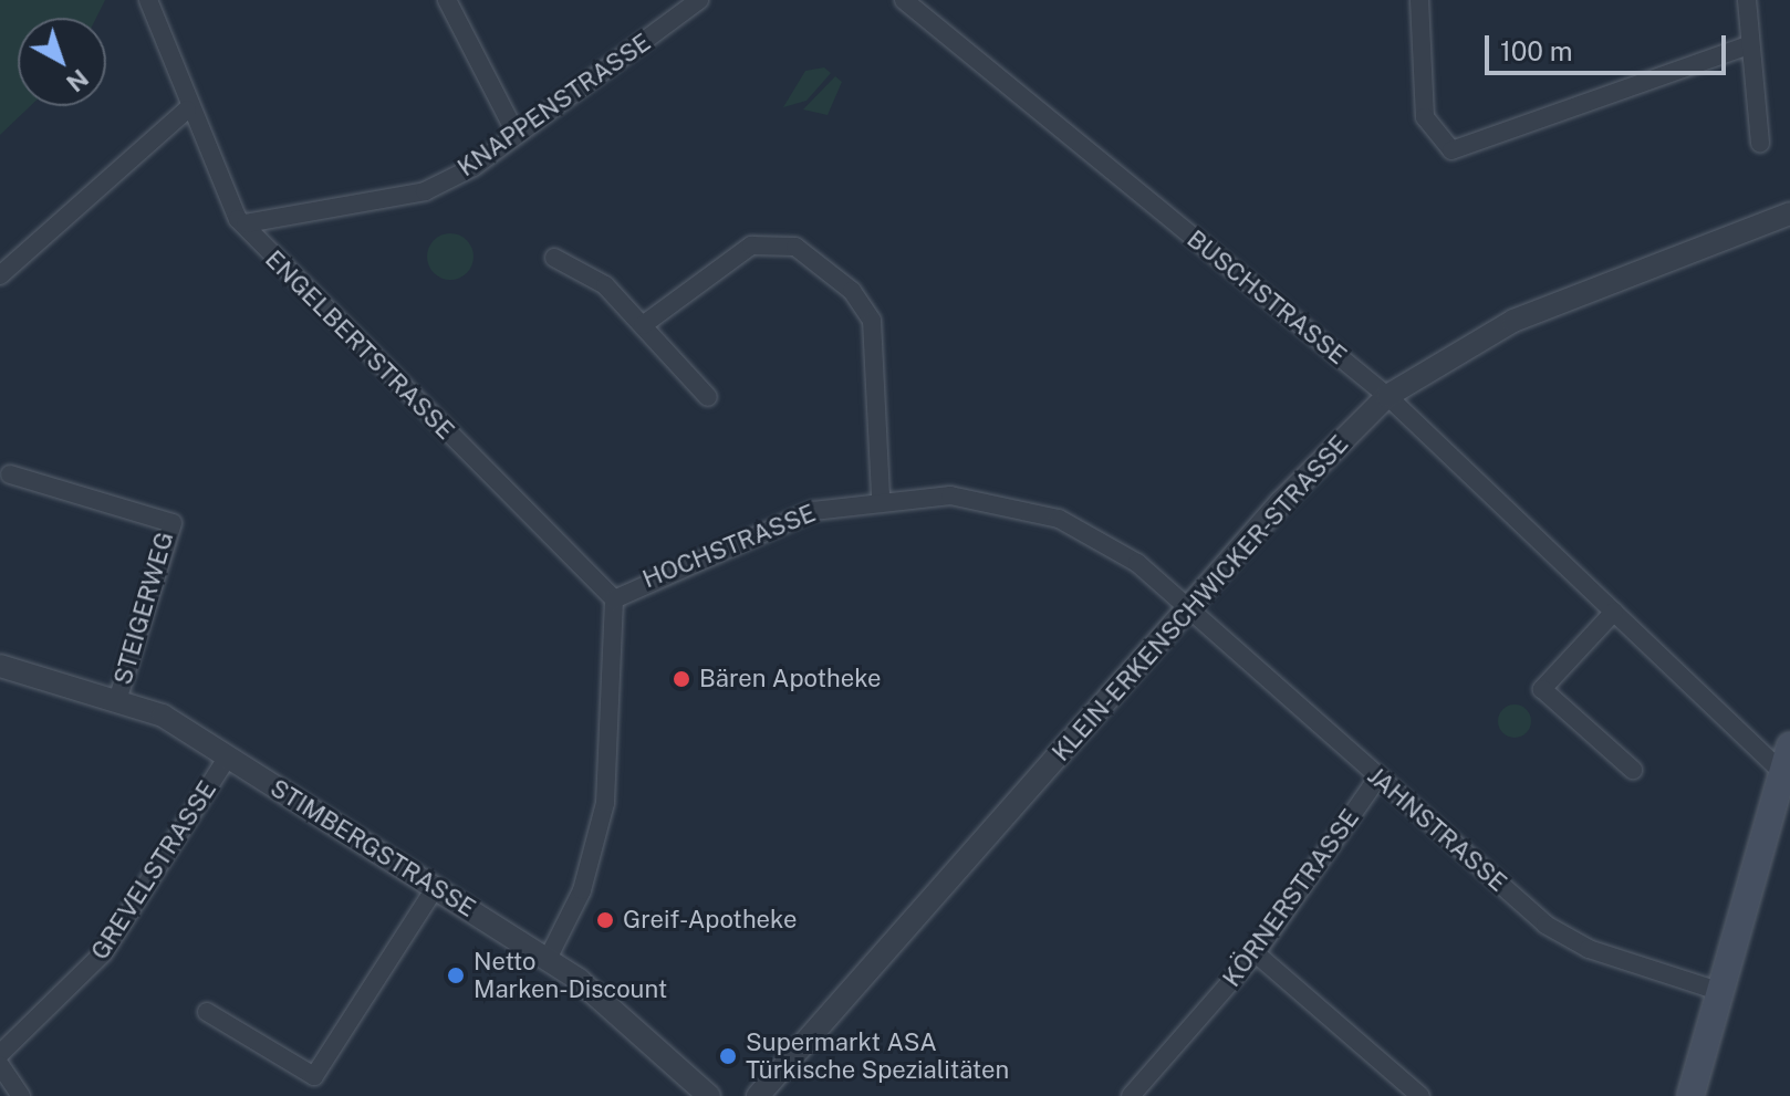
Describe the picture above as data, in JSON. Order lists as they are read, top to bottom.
{
  "streets": {
    "street": [
      "KNAPPENSTRASSE",
      "BUSCHSTRASSE",
      "ENGELBERTSTRASSE",
      "HOCHSTRASSE",
      "KLEIN-ERKENSCHWICKER-STRASSE",
      "STEIGERWEG",
      "JAHNSTRASSE",
      "STIMBERGSTRASSE",
      "GREVELSTRASSE",
      "KÖRNERSTRASSE"
    ]
  },
  "crossings": [
    ["KNAPPENSTRASSE", "ENGELBERTSTRASSE"],
    ["BUSCHSTRASSE", "KLEIN-ERKENSCHWICKER-STRASSE"],
    ["ENGELBERTSTRASSE", "HOCHSTRASSE"],
    ["HOCHSTRASSE", "KLEIN-ERKENSCHWICKER-STRASSE"],
    ["HOCHSTRASSE", "JAHNSTRASSE"],
    ["HOCHSTRASSE", "STIMBERGSTRASSE"],
    ["KLEIN-ERKENSCHWICKER-STRASSE", "JAHNSTRASSE"],
    ["STEIGERWEG", "STIMBERGSTRASSE"],
    ["JAHNSTRASSE", "KÖRNERSTRASSE"],
    ["STIMBERGSTRASSE", "GREVELSTRASSE"]
  ],
  "places": [
    "Bären Apotheke",
    "Greif-Apotheke",
    "Netto Marken-Discount",
    "Supermarkt ASA Türkische Spezialitäten"
  ],
  "scale_bar": "100 m",
  "north": "bottom right"
}
